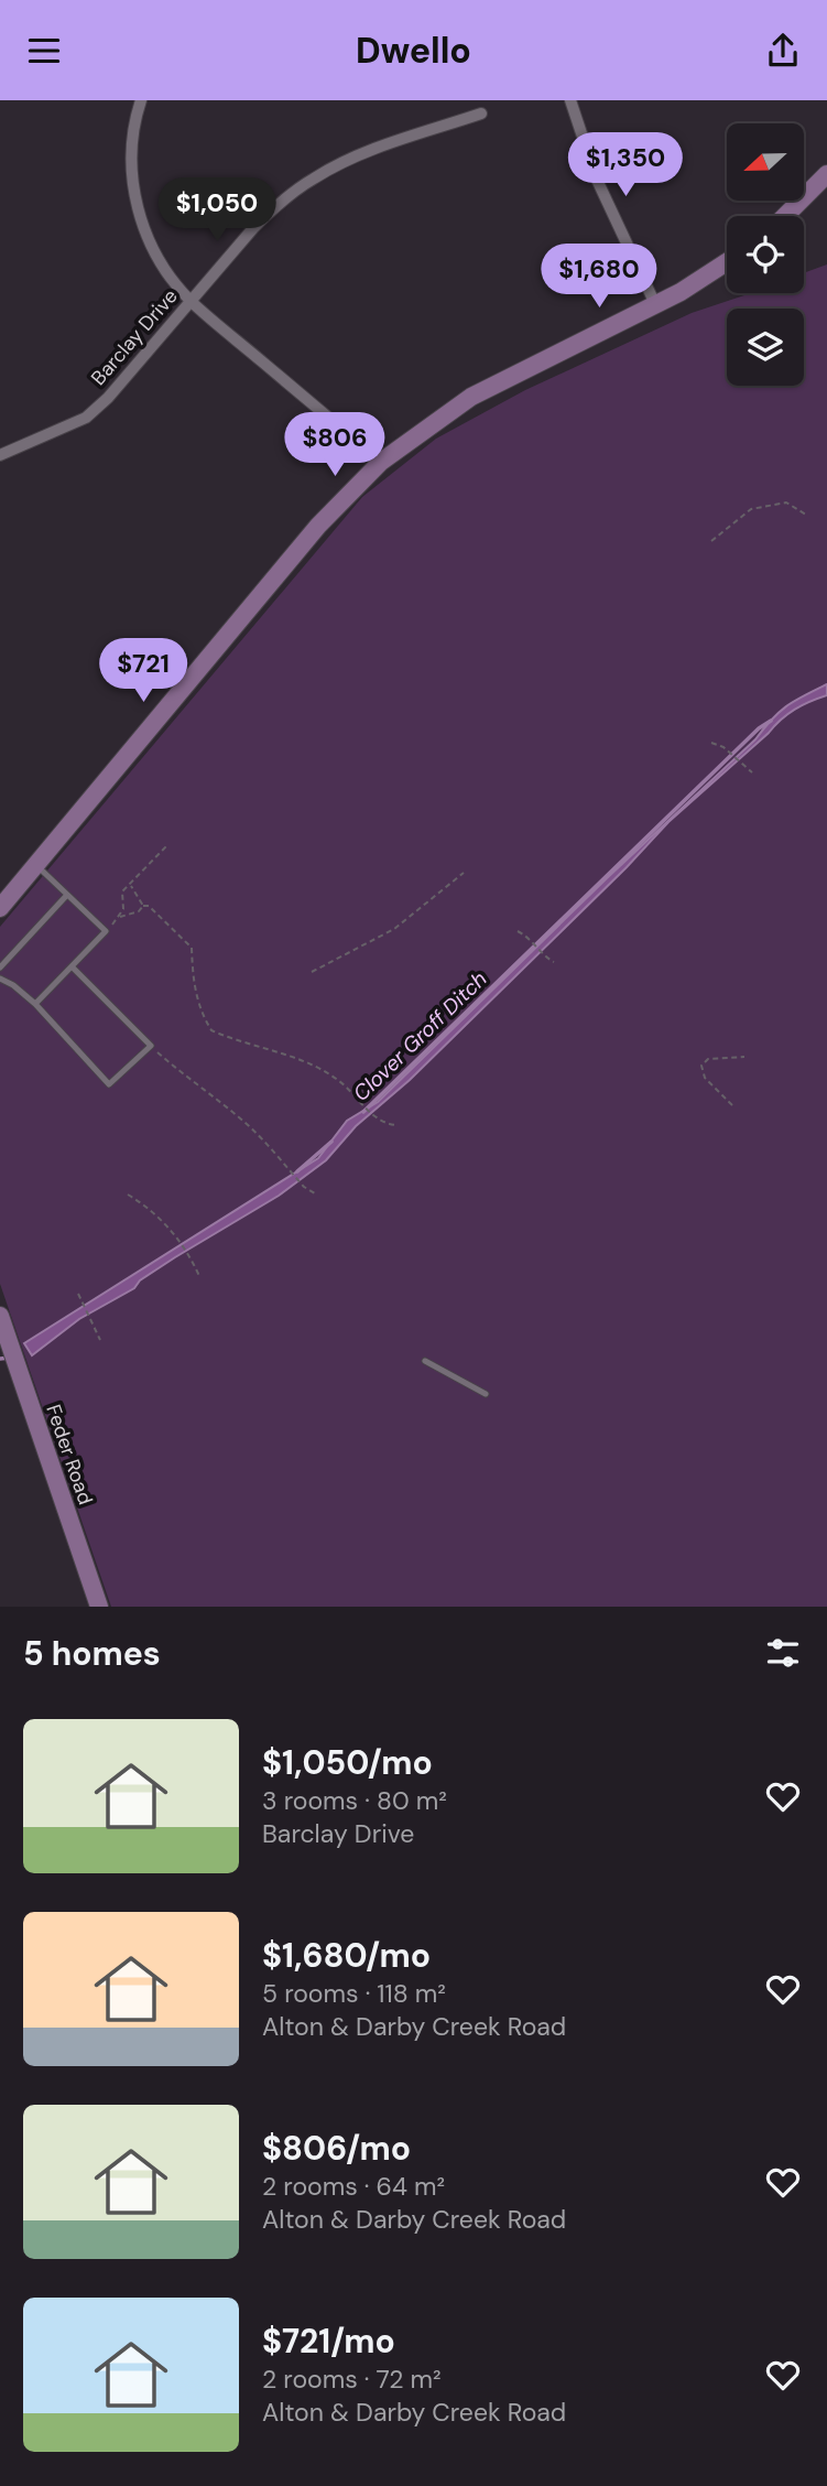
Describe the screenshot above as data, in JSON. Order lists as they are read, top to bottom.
{
  "streets": {
    "street": ["Barclay Drive", "Feder Road"]
  },
  "water": ["Clover Groff Ditch"],
  "north": "left",
  "page": {
    "header": "Dwello",
    "price": [
      "$1,350",
      "$1,050",
      "$1,680",
      "$806",
      "$721"
    ],
    "heading": "5 homes",
    "list": [
      {
        "name": "$1,050/mo",
        "note": "3 rooms · 80 m² · Barclay Drive"
      },
      {
        "name": "$1,680/mo",
        "note": "5 rooms · 118 m² · Alton & Darby Creek Road"
      },
      {
        "name": "$806/mo",
        "note": "2 rooms · 64 m² · Alton & Darby Creek Road"
      },
      {
        "name": "$721/mo",
        "note": "2 rooms · 72 m² · Alton & Darby Creek Road"
      }
    ]
  }
}
